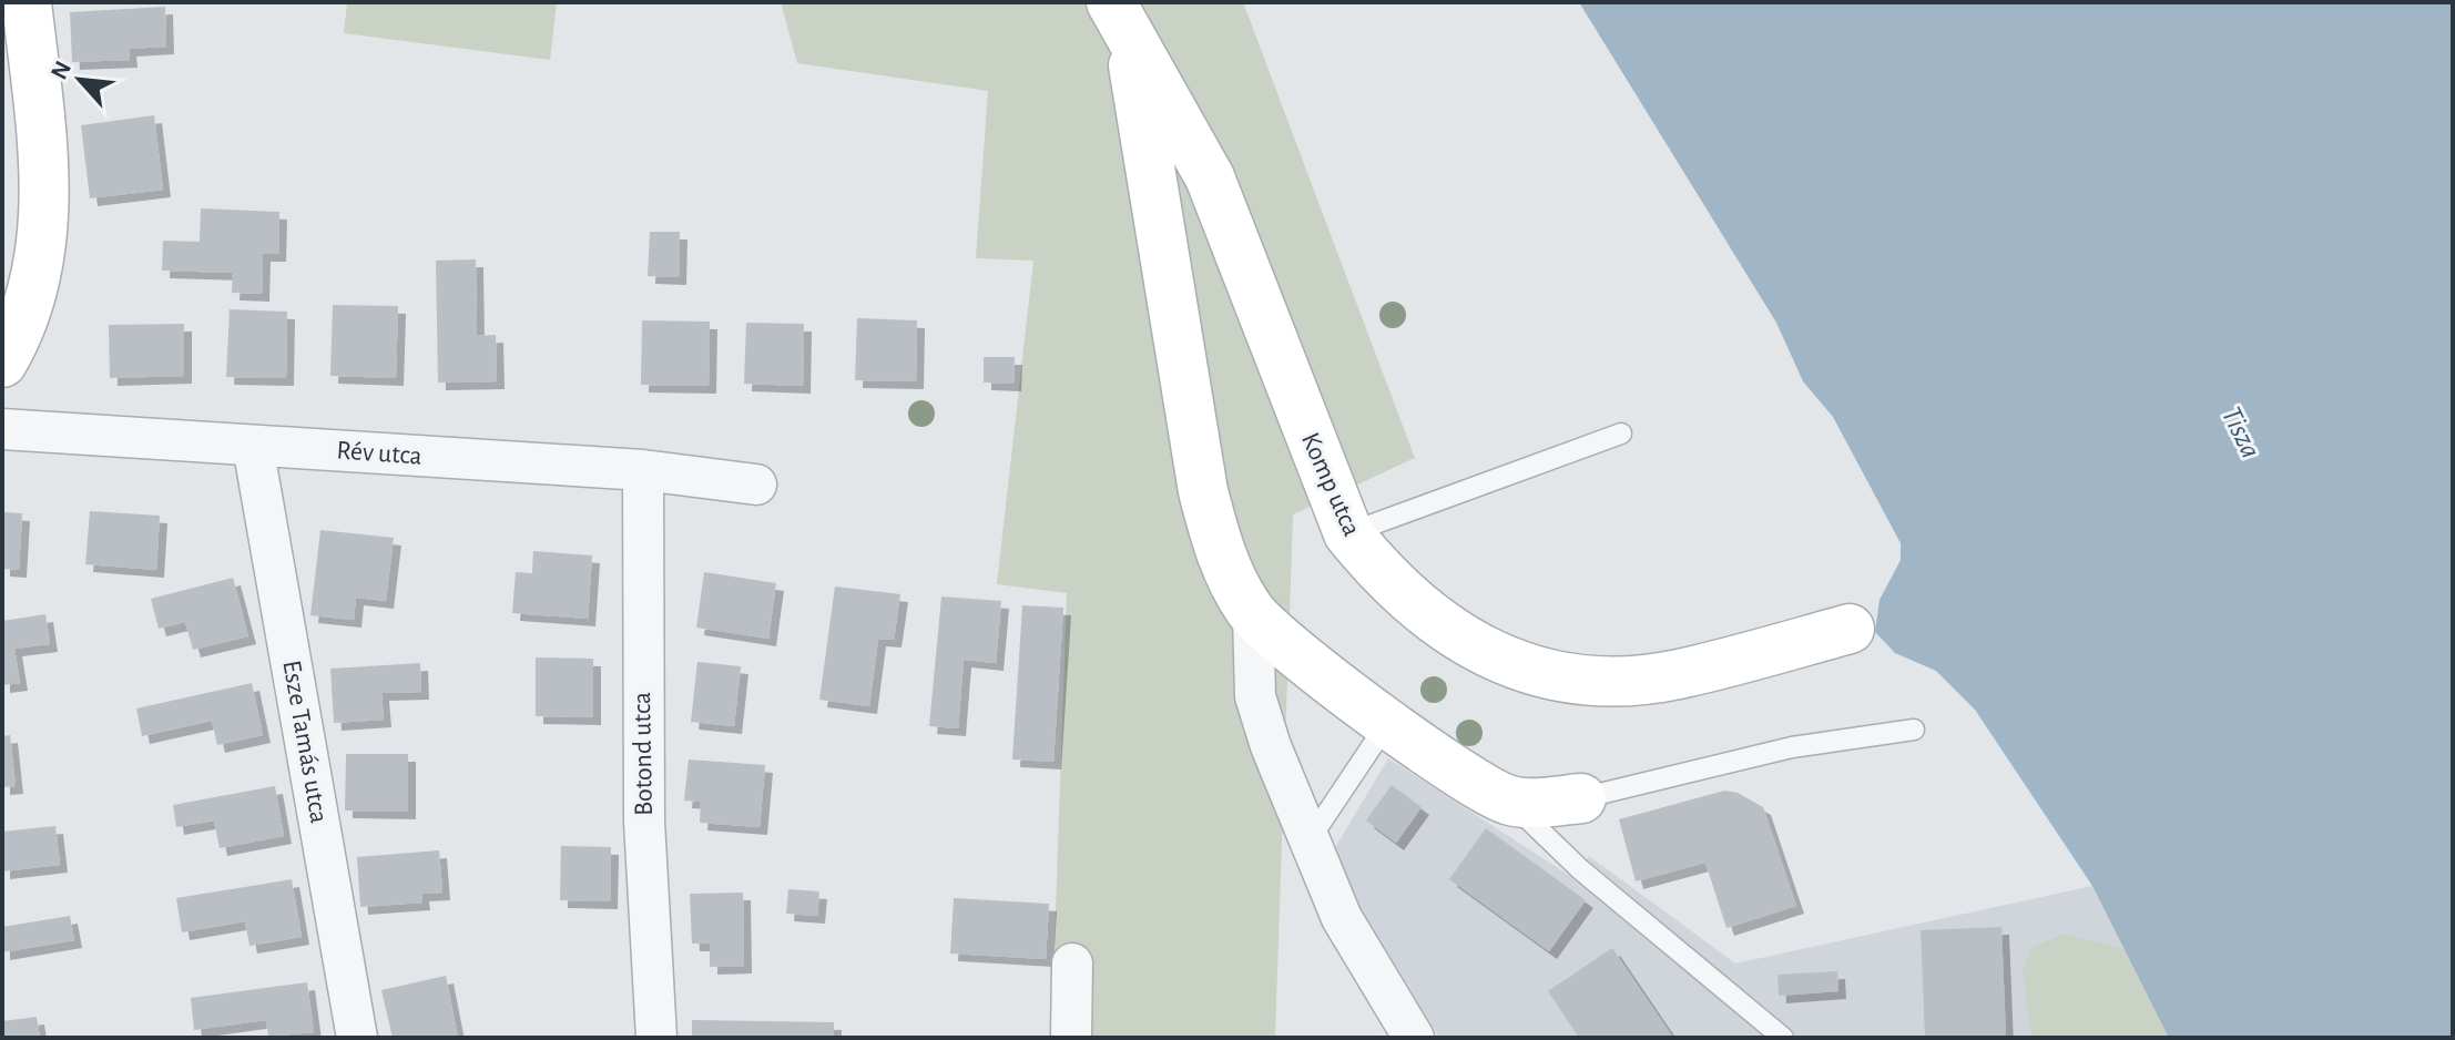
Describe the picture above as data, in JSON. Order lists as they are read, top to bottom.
{
  "streets": {
    "main road": ["Komp utca"],
    "street": ["Rév utca", "Esze Tamás utca", "Botond utca"]
  },
  "crossings": [
    ["Rév utca", "Esze Tamás utca"],
    ["Rév utca", "Botond utca"]
  ],
  "water": ["Tisza"],
  "north": "top left"
}
